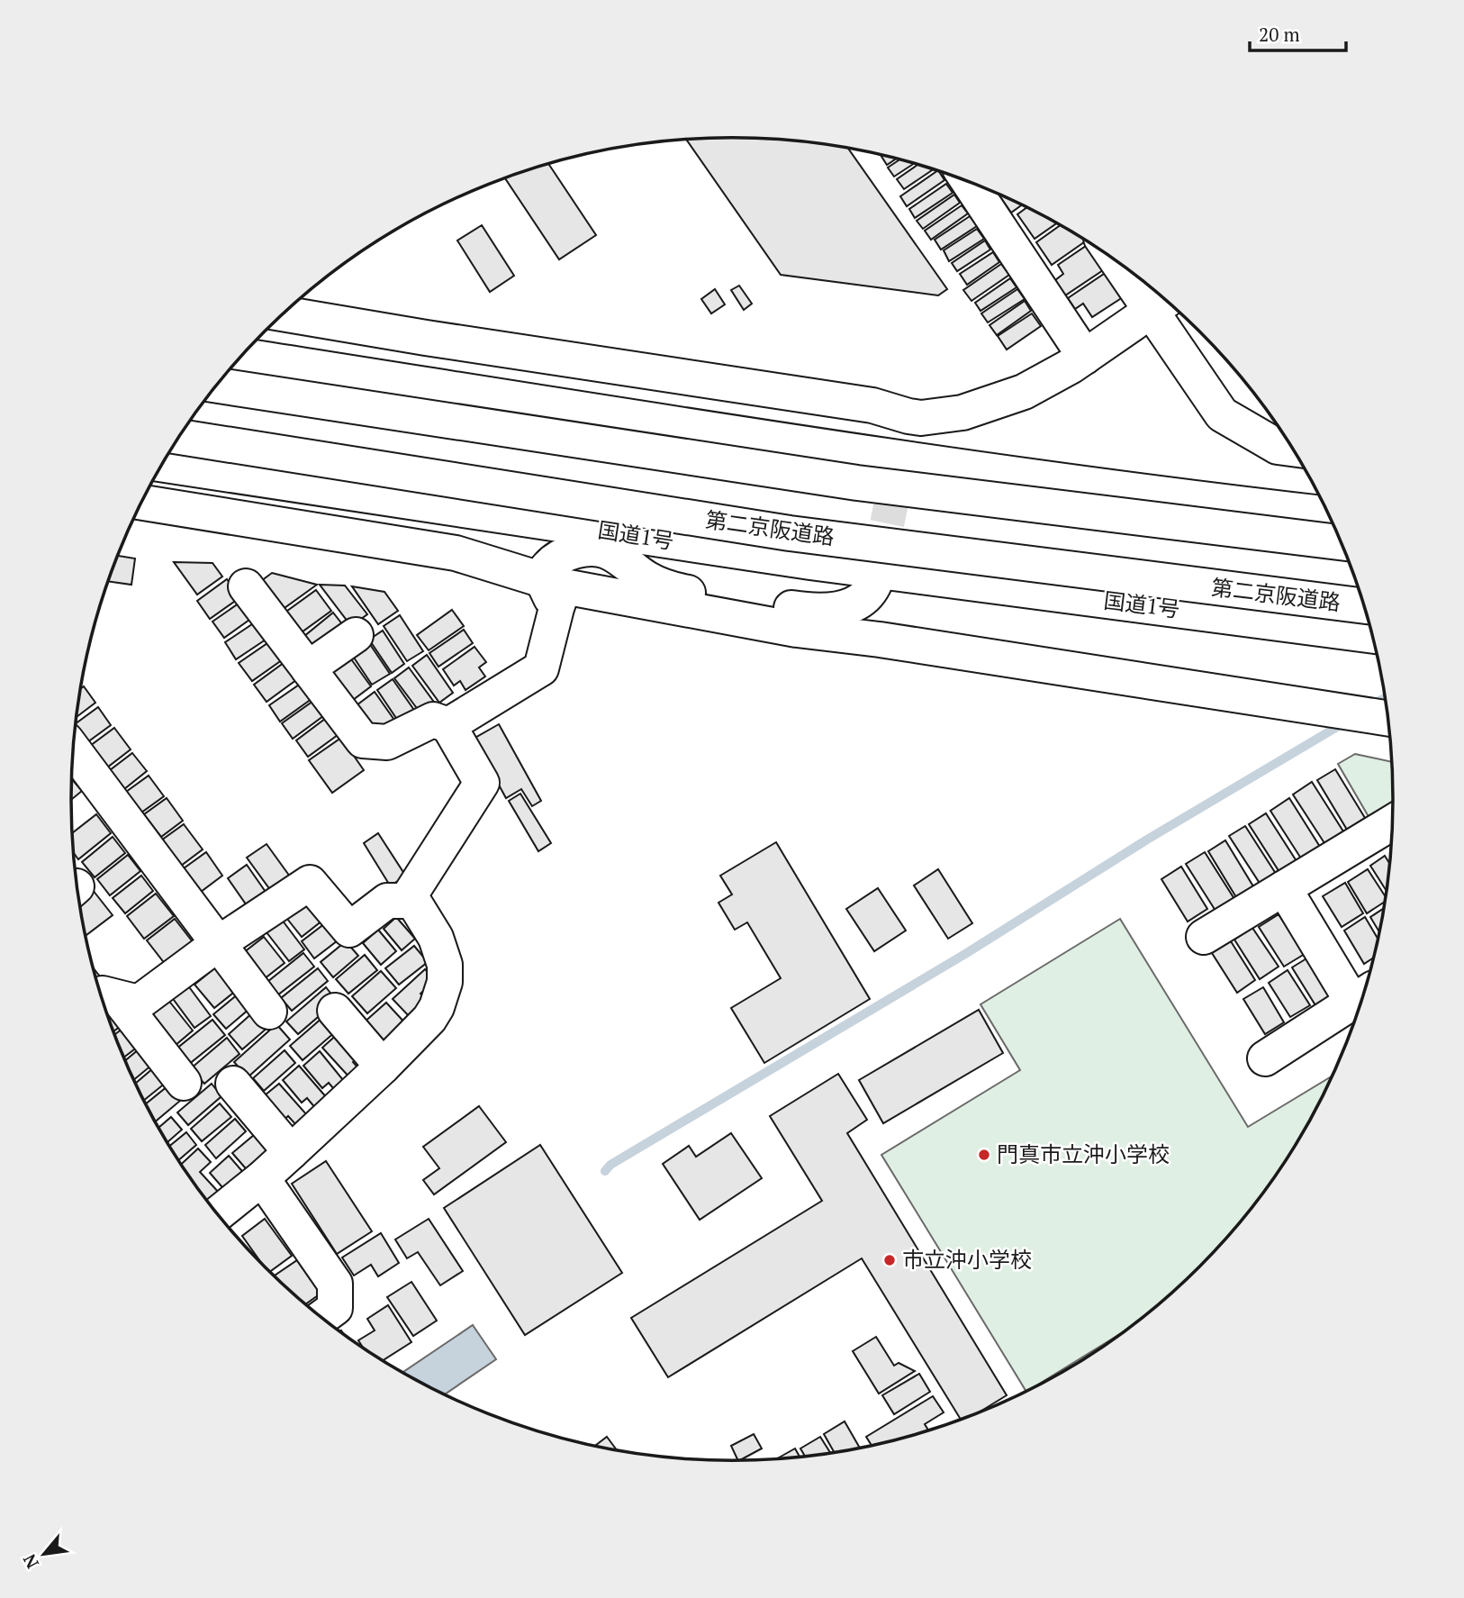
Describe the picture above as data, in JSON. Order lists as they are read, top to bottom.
{
  "streets": {
    "main road": ["第二京阪道路", "国道1号"]
  },
  "places": ["門真市立沖小学校", "市立沖小学校"],
  "scale_bar": "20 m",
  "north": "bottom left"
}
